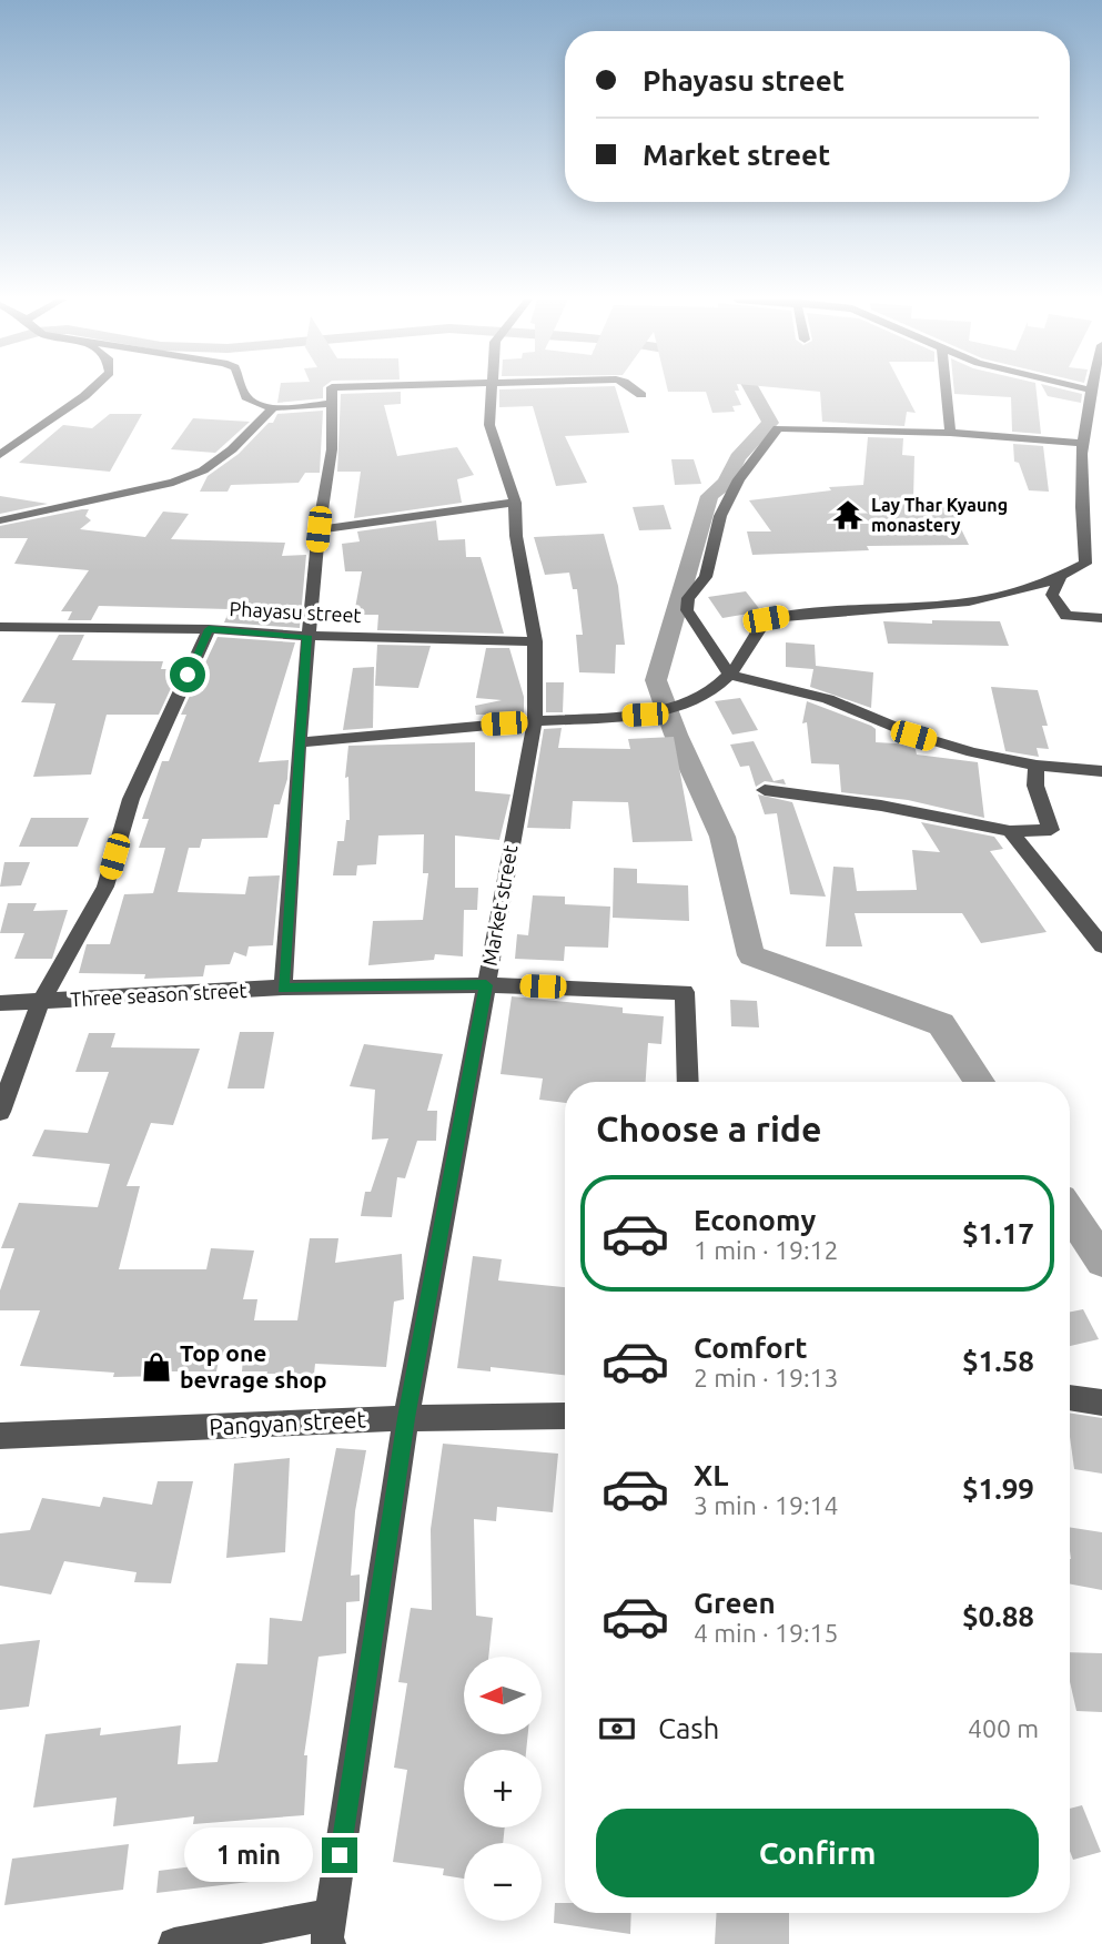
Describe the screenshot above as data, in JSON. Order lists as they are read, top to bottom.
{
  "streets": {
    "street": [
      "Phayasu street",
      "Market street",
      "Three season street",
      "Pangyan street"
    ]
  },
  "crossings": [
    ["Phayasu street", "Market street"],
    ["Phayasu street", "Three season street"],
    ["Market street", "Three season street"],
    ["Market street", "Pangyan street"]
  ],
  "places": {
    "temple": ["Lay Thar Kyaung monastery"],
    "shop": ["Top one bevrage shop"]
  },
  "north": "left",
  "page": {
    "banner": ["Phayasu street", "Market street"],
    "heading": "Choose a ride",
    "list": [
      {
        "name": "Economy",
        "note": "1 min · 19:12",
        "value": "$1.17"
      },
      {
        "name": "Comfort",
        "note": "2 min · 19:13",
        "value": "$1.58"
      },
      {
        "name": "XL",
        "note": "3 min · 19:14",
        "value": "$1.99"
      },
      {
        "name": "Green",
        "note": "4 min · 19:15",
        "value": "$0.88"
      }
    ],
    "map_buttons": ["+", "−"],
    "pay": ["Cash", "400 m"],
    "buttons": "Confirm",
    "bubble": "1 min"
  }
}
